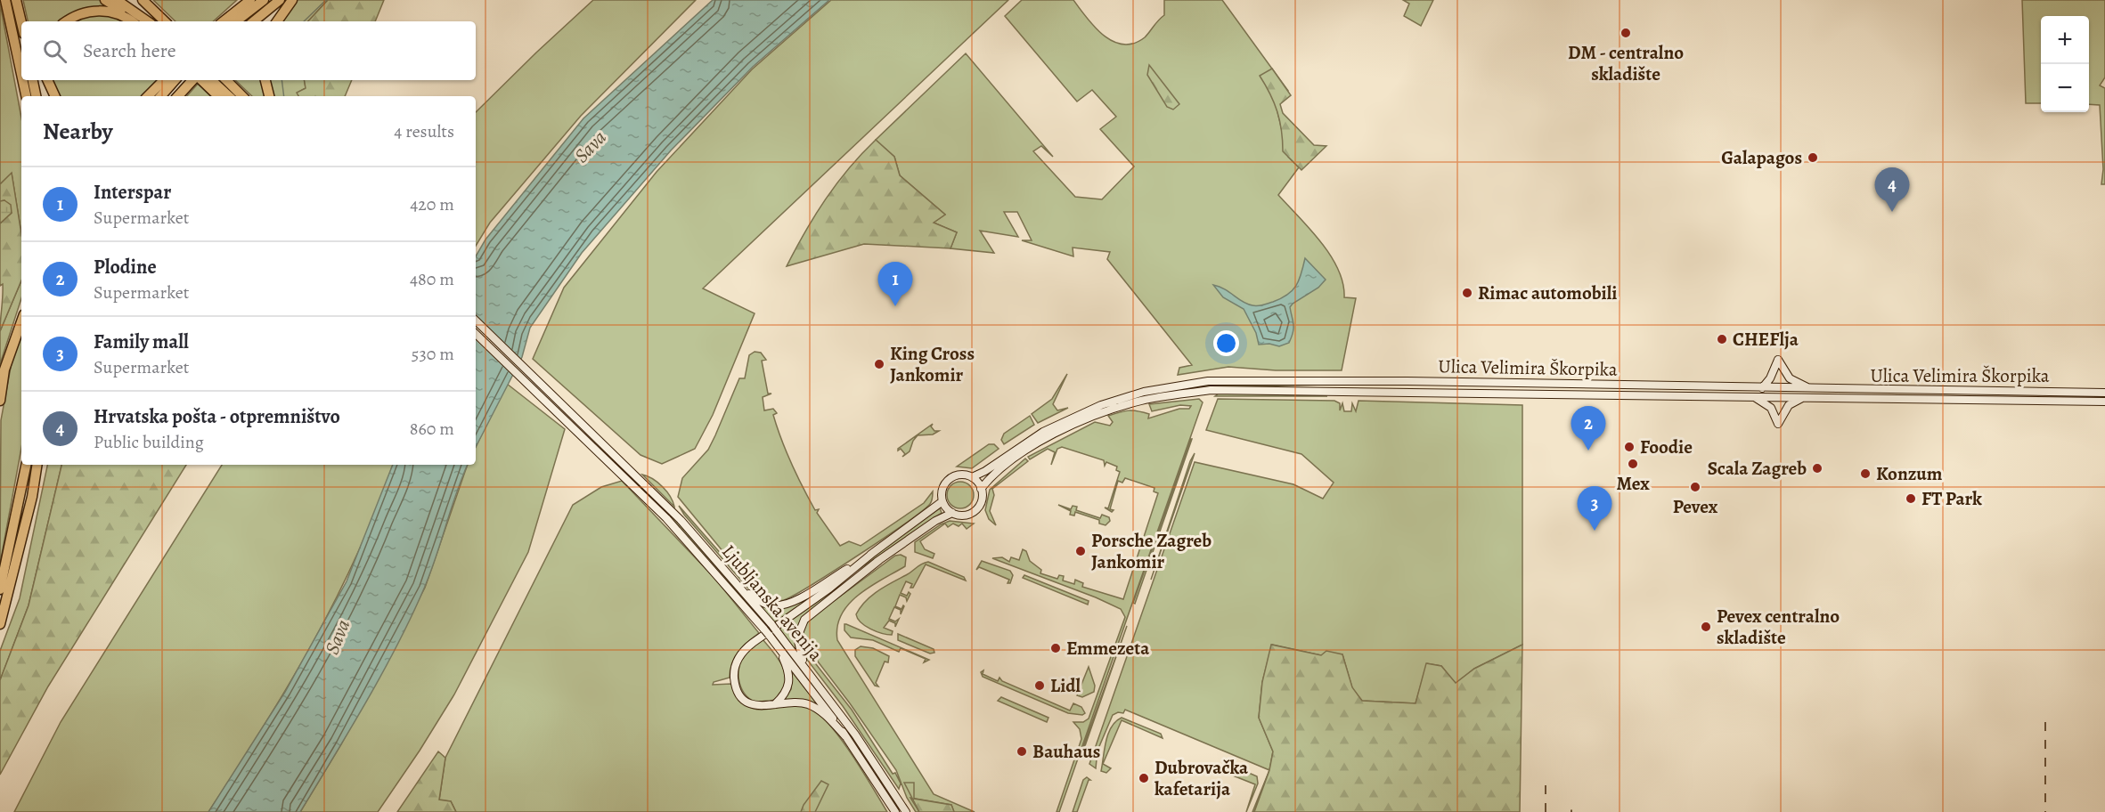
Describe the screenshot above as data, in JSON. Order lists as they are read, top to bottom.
{
  "streets": {
    "main road": ["Ulica Velimira Škorpika", "Ljubljanska avenija"]
  },
  "water": ["Sava"],
  "places": [
    "DM - centralno skladište",
    "Galapagos",
    "Rimac automobili",
    "CHEFlja",
    "King Cross Jankomir",
    "Foodie",
    "Mex",
    "Scala Zagreb",
    "Konzum",
    "Pevex",
    "FT Park",
    "Porsche Zagreb Jankomir",
    "Pevex centralno skladište",
    "Emmezeta",
    "Lidl",
    "Bauhaus",
    "Dubrovačka kafetarija"
  ],
  "page": {
    "map_buttons": ["+", "−"],
    "search": "Search here",
    "heading": ["Nearby", "4 results"],
    "list": [
      {
        "mark": "1",
        "name": "Interspar",
        "note": "Supermarket",
        "value": "420 m"
      },
      {
        "mark": "2",
        "name": "Plodine",
        "note": "Supermarket",
        "value": "480 m"
      },
      {
        "mark": "3",
        "name": "Family mall",
        "note": "Supermarket",
        "value": "530 m"
      },
      {
        "mark": "4",
        "name": "Hrvatska pošta - otpremništvo",
        "note": "Public building",
        "value": "860 m"
      }
    ],
    "pins": [
      "4",
      "1",
      "2",
      "3"
    ]
  }
}
